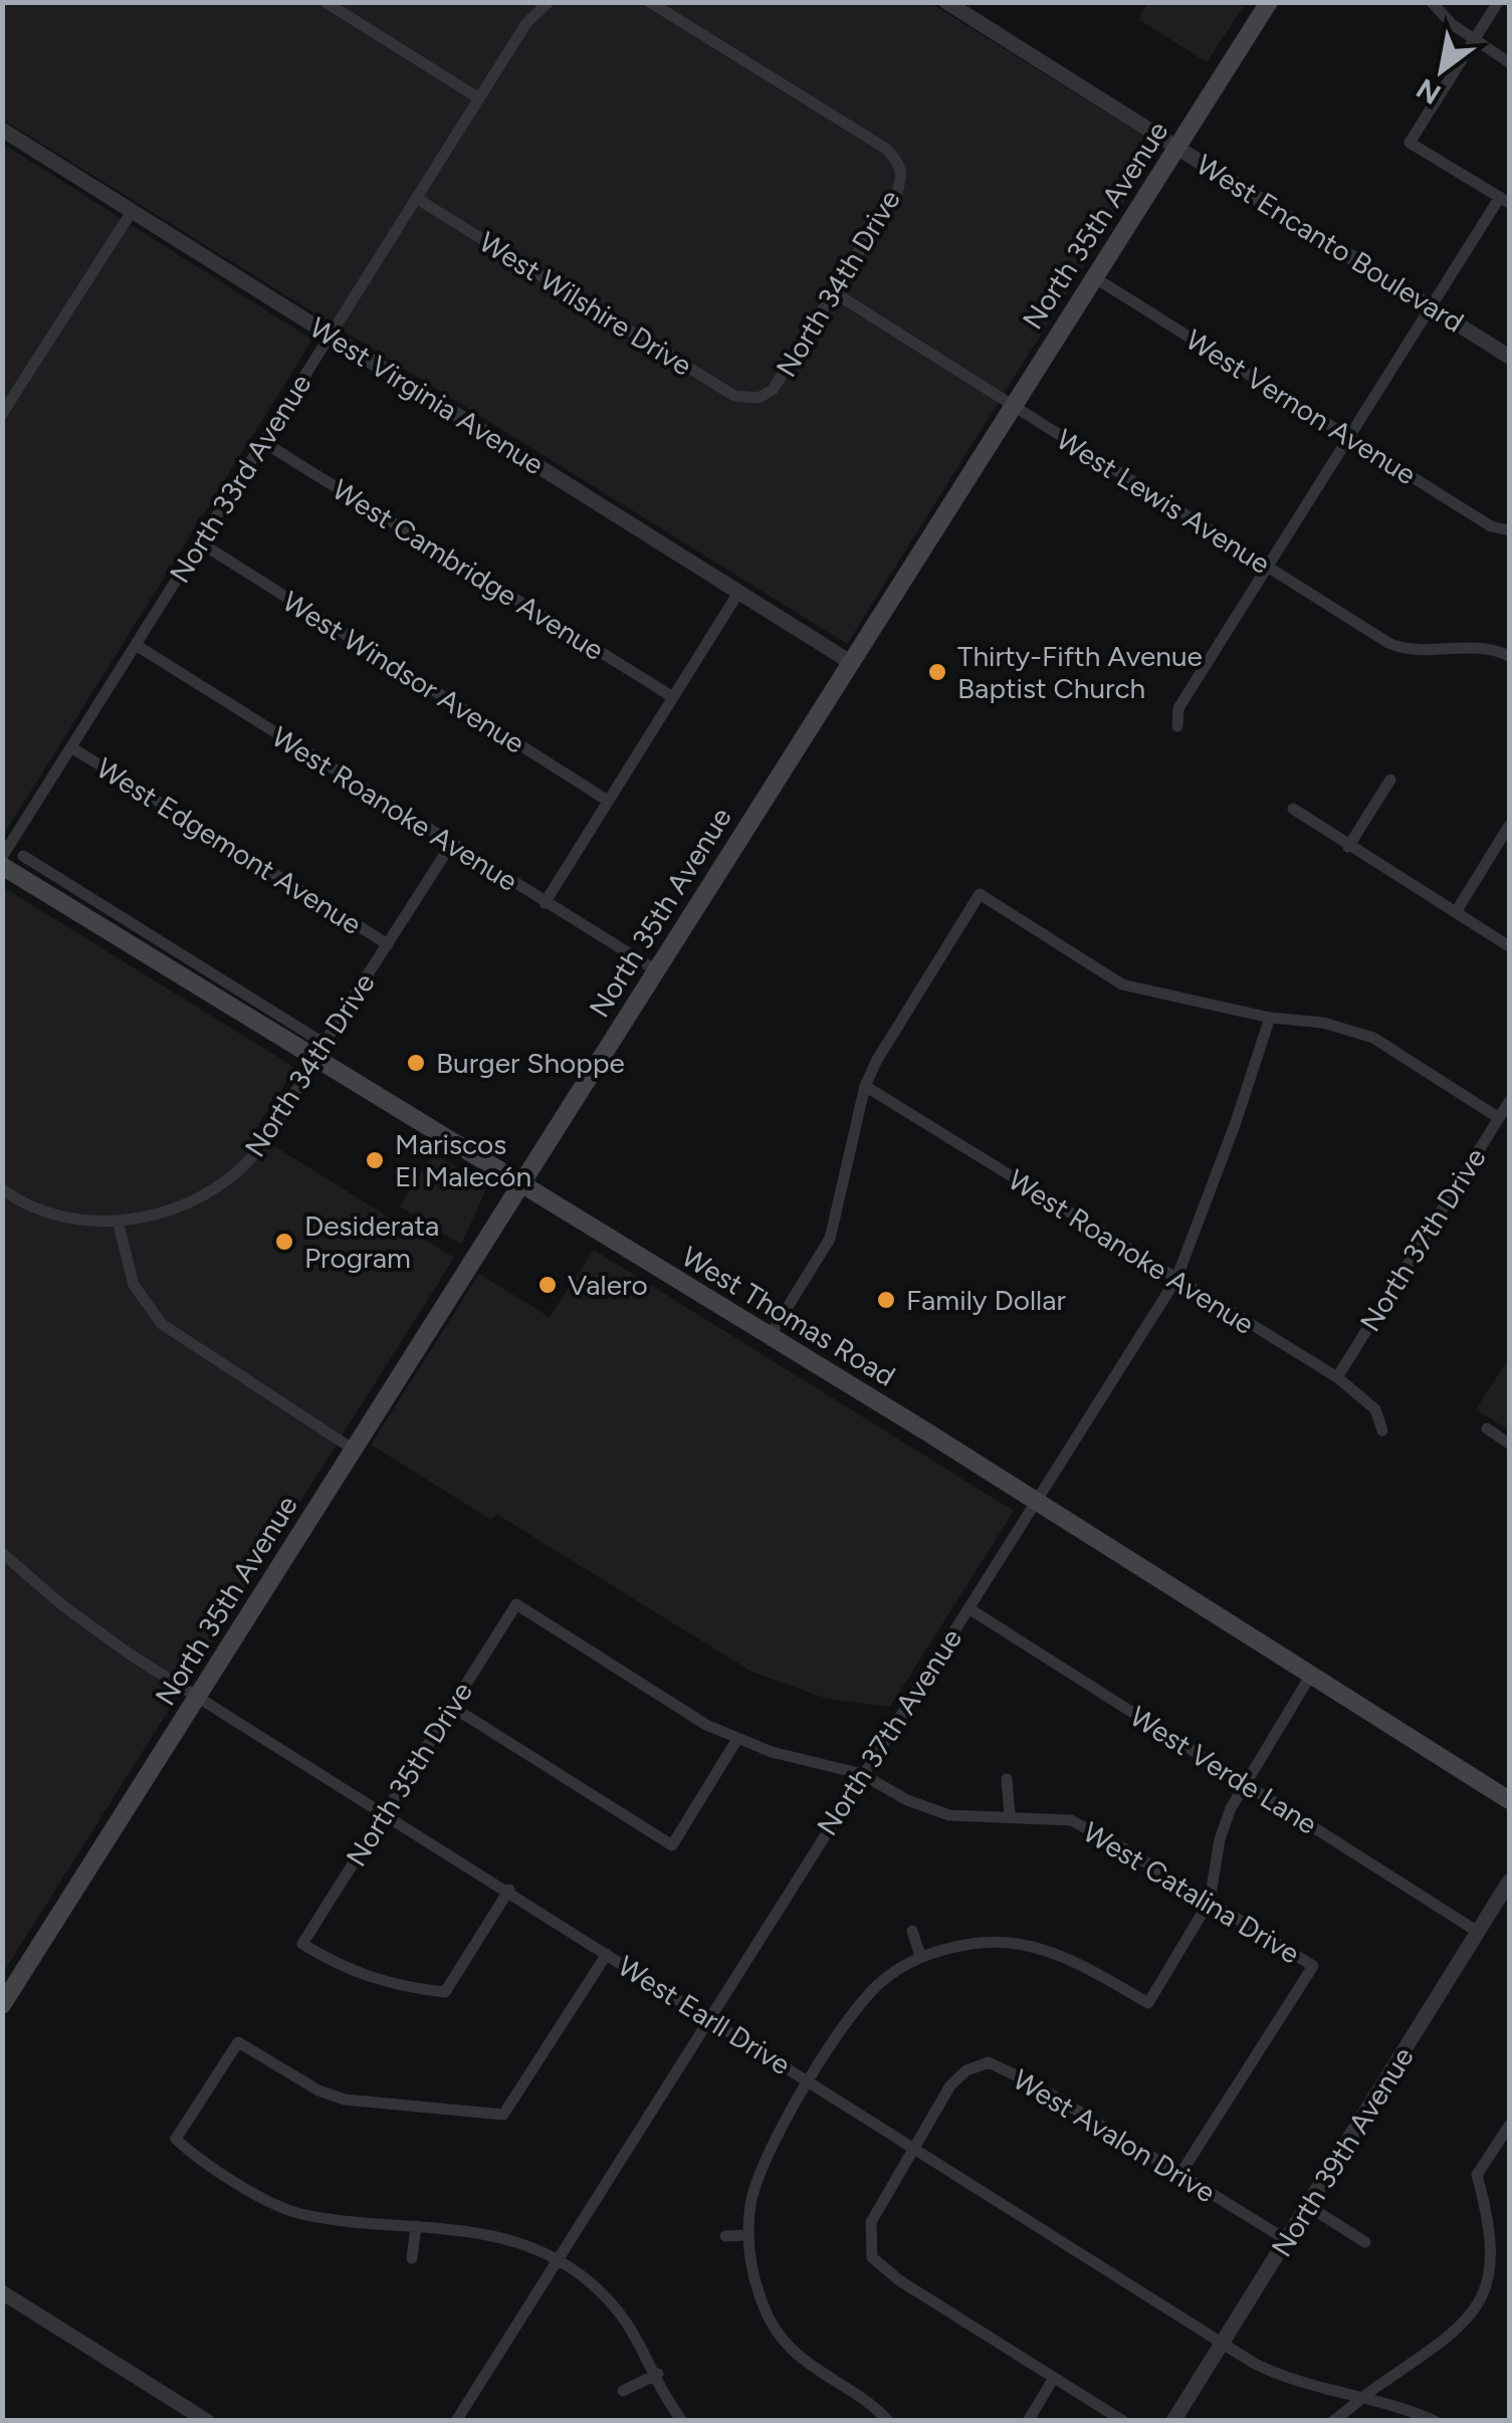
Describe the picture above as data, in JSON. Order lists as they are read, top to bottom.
{
  "streets": {
    "main road": ["North 35th Avenue", "West Thomas Road"],
    "street": [
      "West Encanto Boulevard",
      "North 34th Drive",
      "West Wilshire Drive",
      "West Virginia Avenue",
      "West Vernon Avenue",
      "North 33rd Avenue",
      "West Lewis Avenue",
      "West Cambridge Avenue",
      "West Windsor Avenue",
      "West Roanoke Avenue",
      "West Edgemont Avenue",
      "North 37th Drive",
      "North 37th Avenue",
      "West Verde Lane",
      "North 35th Drive",
      "West Catalina Drive",
      "West Earll Drive",
      "West Avalon Drive",
      "North 39th Avenue"
    ]
  },
  "crossings": [
    ["North 35th Avenue", "West Encanto Boulevard"],
    ["North 35th Avenue", "West Virginia Avenue"],
    ["North 35th Avenue", "West Vernon Avenue"],
    ["North 35th Avenue", "West Lewis Avenue"],
    ["North 35th Avenue", "West Roanoke Avenue"],
    ["North 35th Avenue", "West Thomas Road"],
    ["North 35th Avenue", "West Earll Drive"],
    ["North 34th Drive", "West Wilshire Drive"],
    ["North 34th Drive", "West Lewis Avenue"],
    ["North 34th Drive", "West Roanoke Avenue"],
    ["North 34th Drive", "West Edgemont Avenue"],
    ["North 34th Drive", "West Thomas Road"],
    ["West Wilshire Drive", "North 33rd Avenue"],
    ["West Virginia Avenue", "North 33rd Avenue"],
    ["North 33rd Avenue", "West Cambridge Avenue"],
    ["North 33rd Avenue", "West Windsor Avenue"],
    ["North 33rd Avenue", "West Roanoke Avenue"],
    ["North 33rd Avenue", "West Edgemont Avenue"],
    ["West Roanoke Avenue", "North 37th Drive"],
    ["West Roanoke Avenue", "North 37th Avenue"],
    ["West Thomas Road", "North 37th Avenue"],
    ["North 37th Avenue", "West Verde Lane"],
    ["North 37th Avenue", "West Catalina Drive"],
    ["North 37th Avenue", "West Earll Drive"],
    ["West Verde Lane", "North 39th Avenue"],
    ["North 35th Drive", "West Catalina Drive"],
    ["North 35th Drive", "West Earll Drive"],
    ["West Catalina Drive", "West Avalon Drive"],
    ["West Earll Drive", "West Avalon Drive"],
    ["West Earll Drive", "North 39th Avenue"],
    ["West Avalon Drive", "North 39th Avenue"]
  ],
  "places": [
    "Thirty-Fifth Avenue Baptist Church",
    "Burger Shoppe",
    "Mariscos El Malecón",
    "Desiderata Program",
    "Valero",
    "Family Dollar"
  ],
  "north": "bottom left"
}
